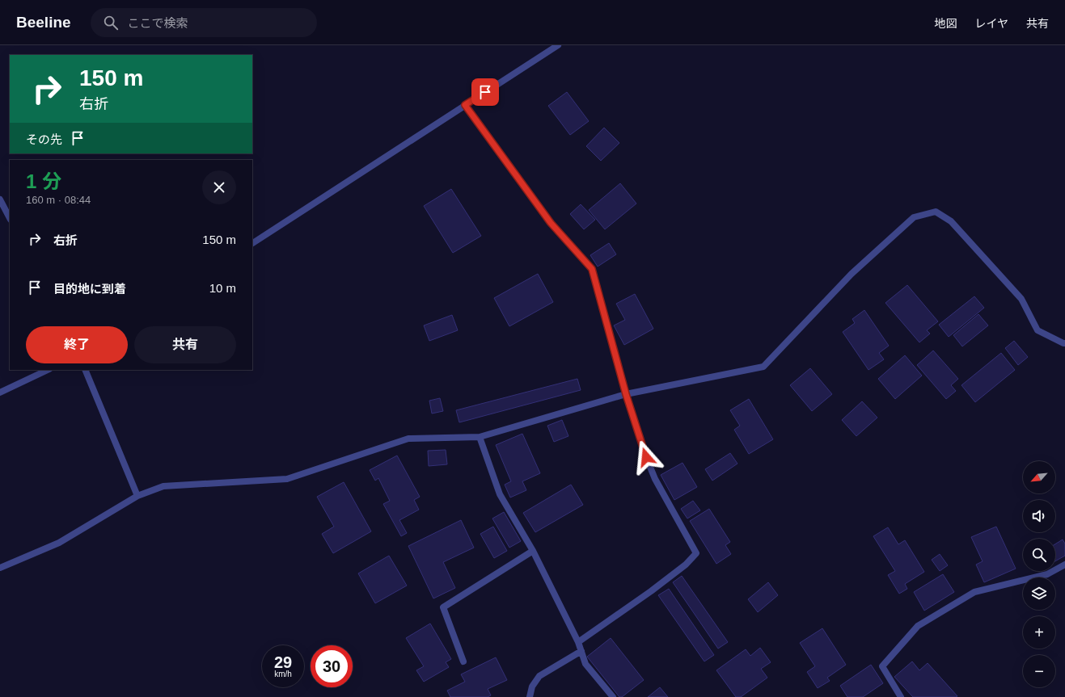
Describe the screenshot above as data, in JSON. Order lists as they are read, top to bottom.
{
  "north": "bottom left",
  "page": {
    "header": "Beeline",
    "search": "ここで検索",
    "nav": ["地図", "レイヤ", "共有"],
    "turn": ["150 m", "右折"],
    "then": "その先",
    "heading": ["1 分", "160 m · 08:44"],
    "list": [
      {
        "name": "右折",
        "value": "150 m"
      },
      {
        "name": "目的地に到着",
        "value": "10 m"
      }
    ],
    "buttons": ["終了", "共有"],
    "map_buttons": ["+", "−"],
    "speed": "29 km/h",
    "limit": "30"
  }
}
